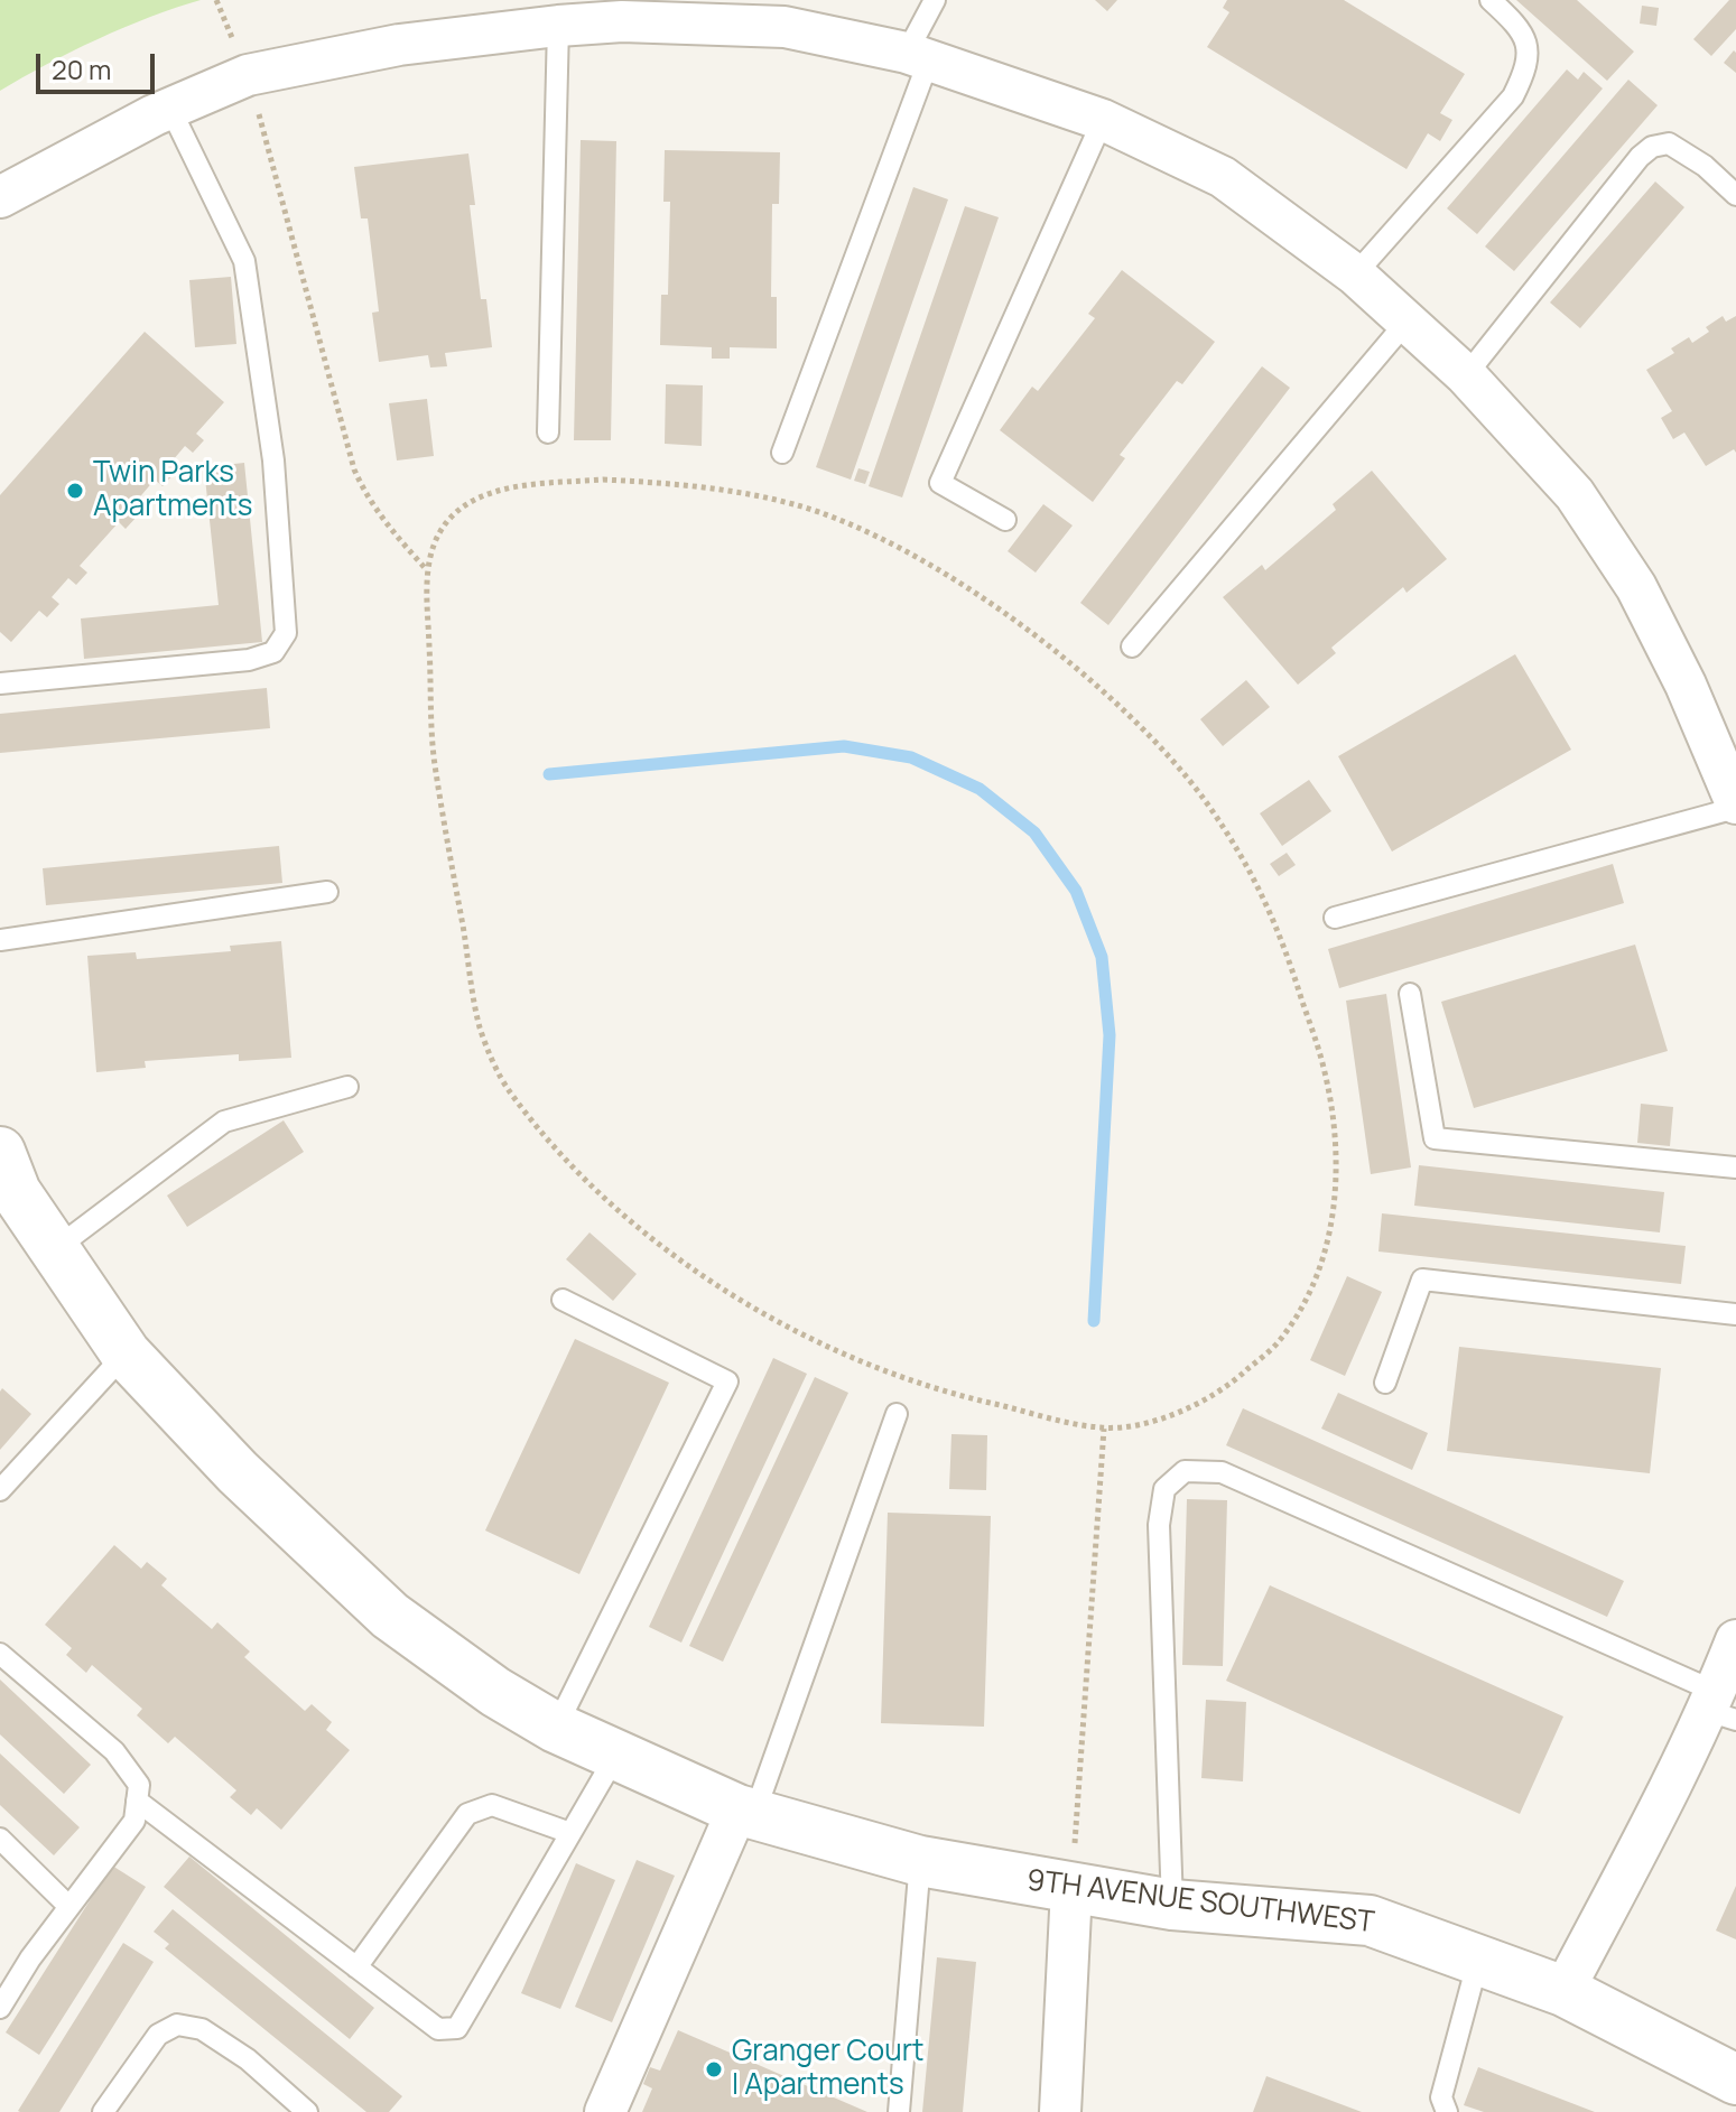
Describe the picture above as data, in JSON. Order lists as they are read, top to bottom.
{
  "streets": {
    "street": ["9TH AVENUE SOUTHWEST"]
  },
  "places": ["Twin Parks Apartments", "Granger Court I Apartments"],
  "scale_bar": "20 m"
}
